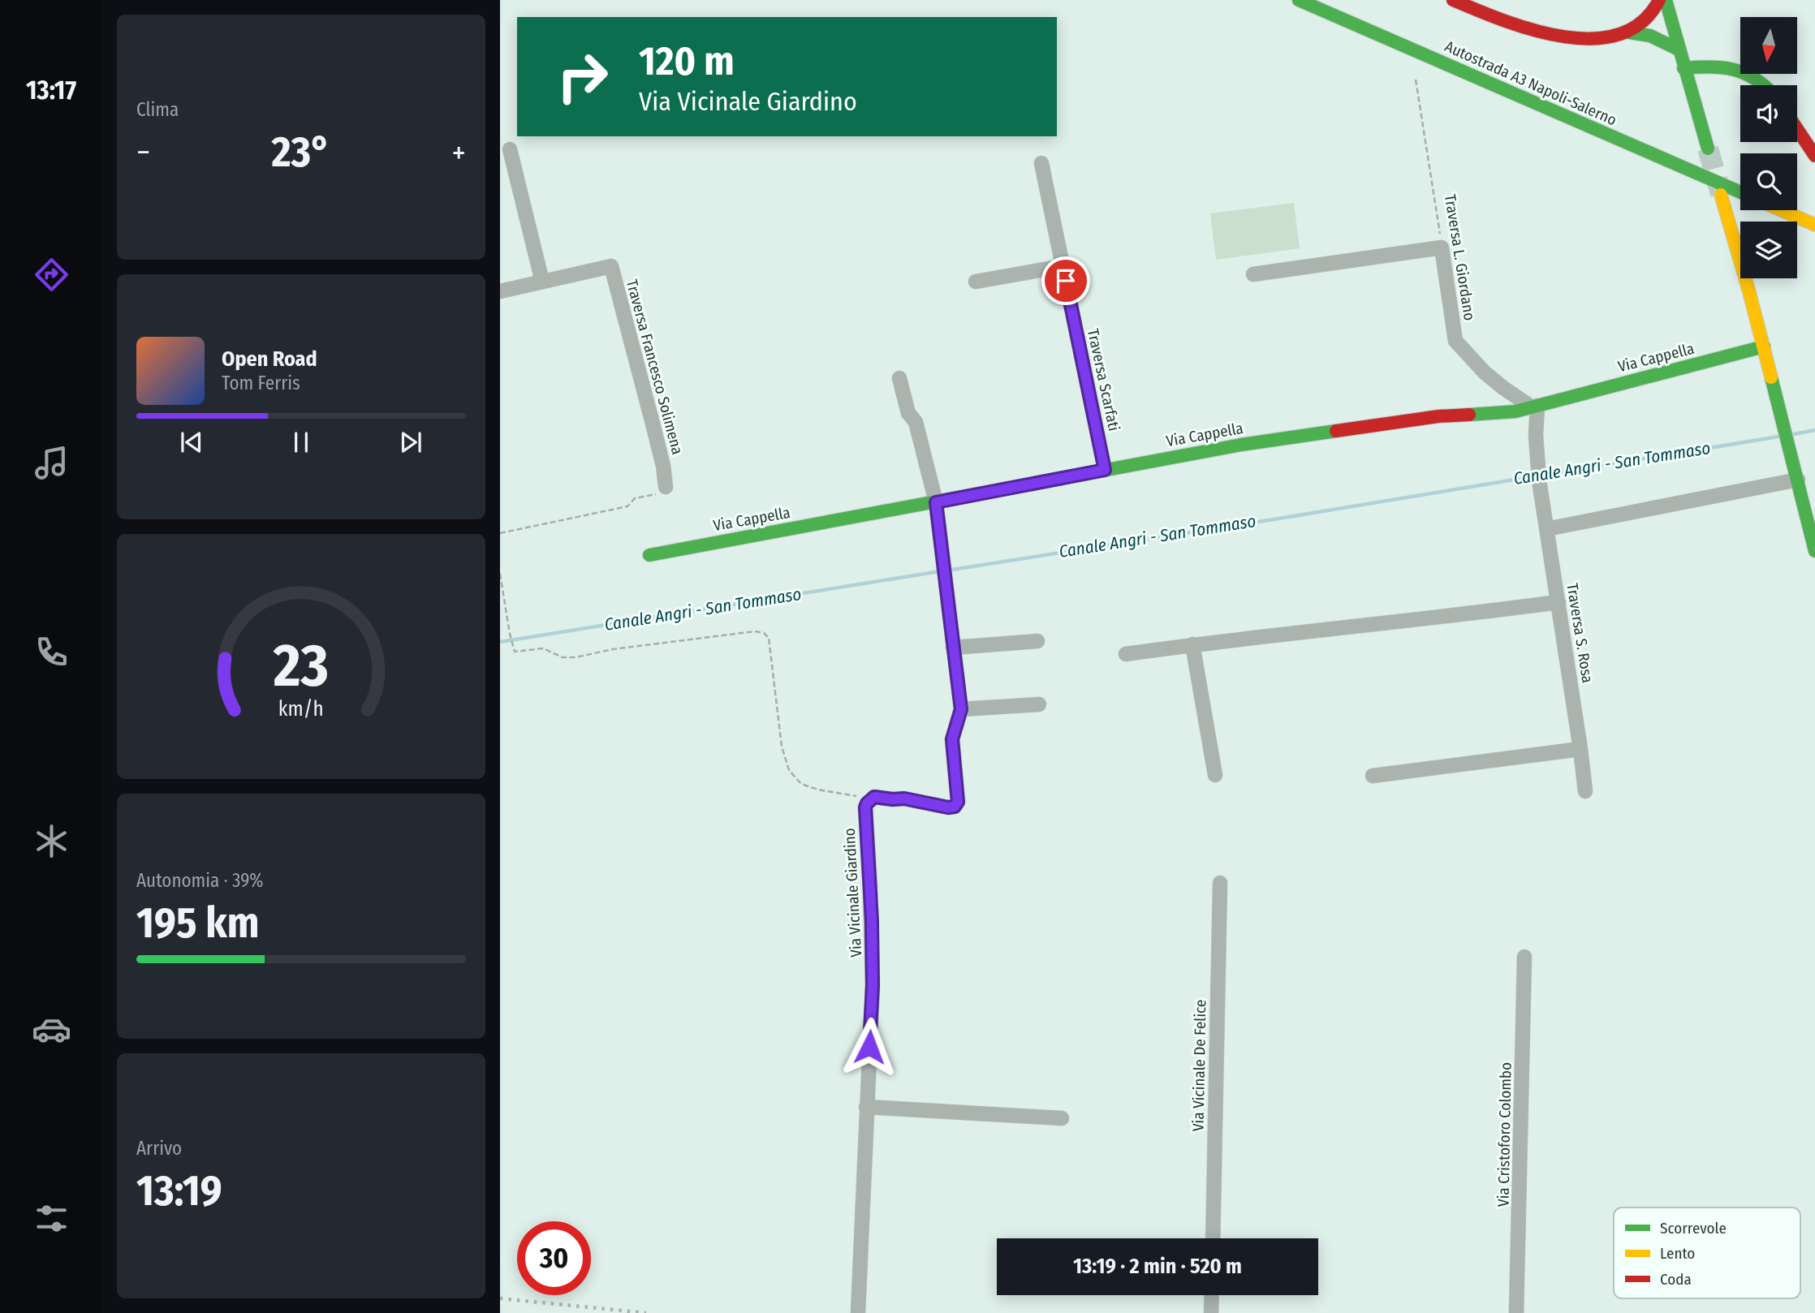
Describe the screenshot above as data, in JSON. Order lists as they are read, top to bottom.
{
  "streets": {
    "main road": ["Autostrada A3 Napoli-Salerno", "Via Cappella"],
    "street": [
      "Traversa L. Giordano",
      "Traversa Francesco Solimena",
      "Traversa Scarfati",
      "Traversa S. Rosa",
      "Via Vicinale Giardino",
      "Via Vicinale De Felice",
      "Via Cristoforo Colombo"
    ]
  },
  "crossings": [
    ["Traversa L. Giordano", "Via Cappella"],
    ["Traversa L. Giordano", "Traversa S. Rosa"],
    ["Via Cappella", "Traversa Scarfati"],
    ["Via Cappella", "Traversa S. Rosa"]
  ],
  "water": ["Canale Angri - San Tommaso"],
  "legend": ["Scorrevole", "Lento", "Coda"],
  "north": "bottom",
  "page": {
    "tabs": "13:17",
    "tile": [
      "Clima",
      ["Autonomia · 39%", "195 km"],
      ["Arrivo", "13:19"]
    ],
    "turn": ["120 m", "Via Vicinale Giardino"],
    "heat": ["−", "23°", "+"],
    "song": ["Open Road", "Tom Ferris"],
    "limit": "30",
    "trip": "13:19 · 2 min · 520 m",
    "gauge": ["23", "km/h"]
  }
}
